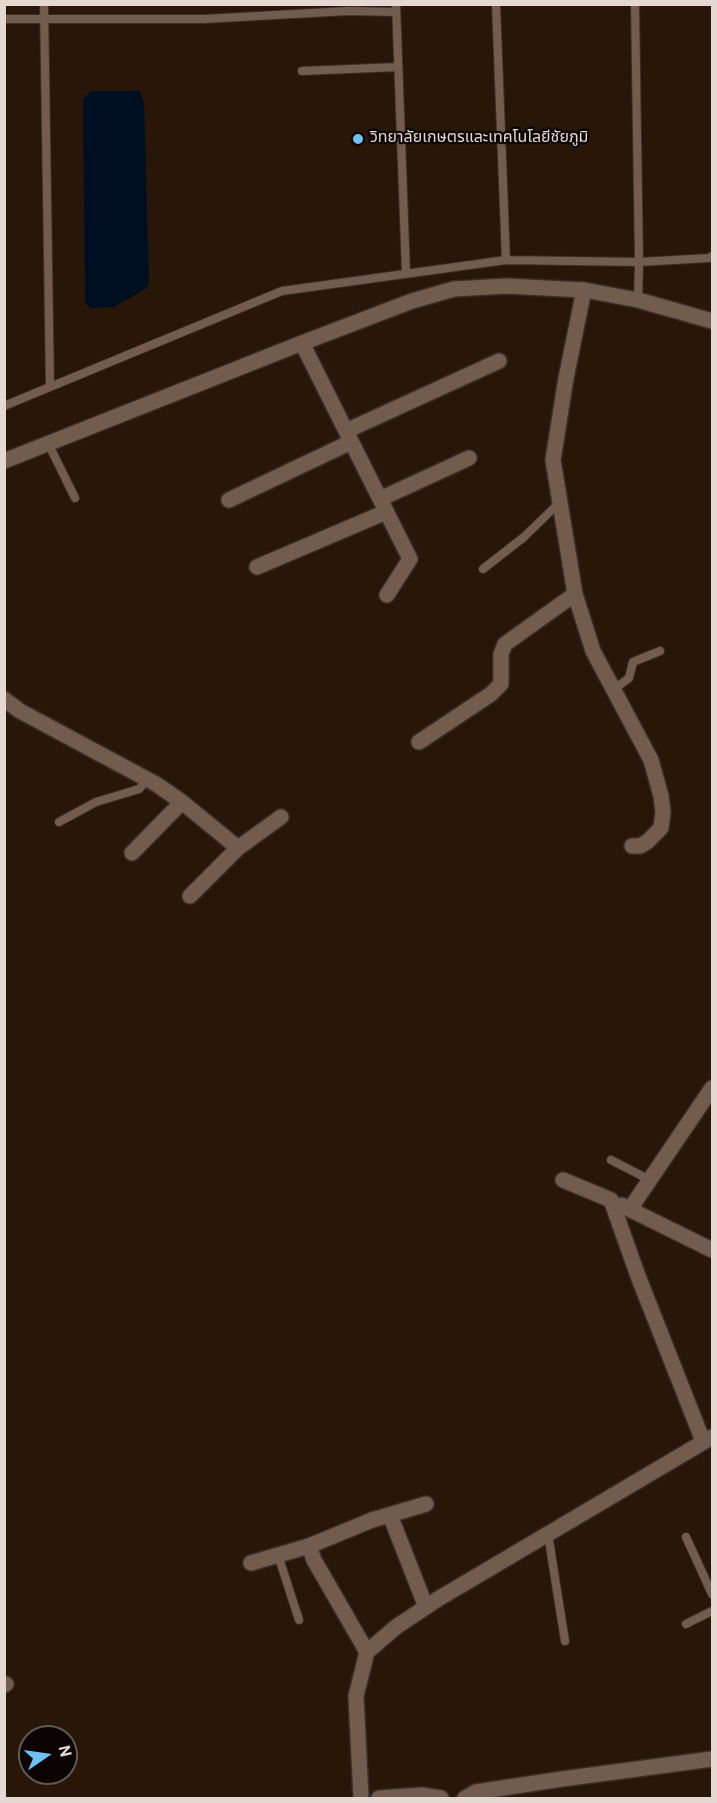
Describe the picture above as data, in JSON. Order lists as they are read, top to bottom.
{
  "places": ["วิทยาลัยเกษตรและเทคโนโลยีชัยภูมิ"],
  "north": "right"
}
